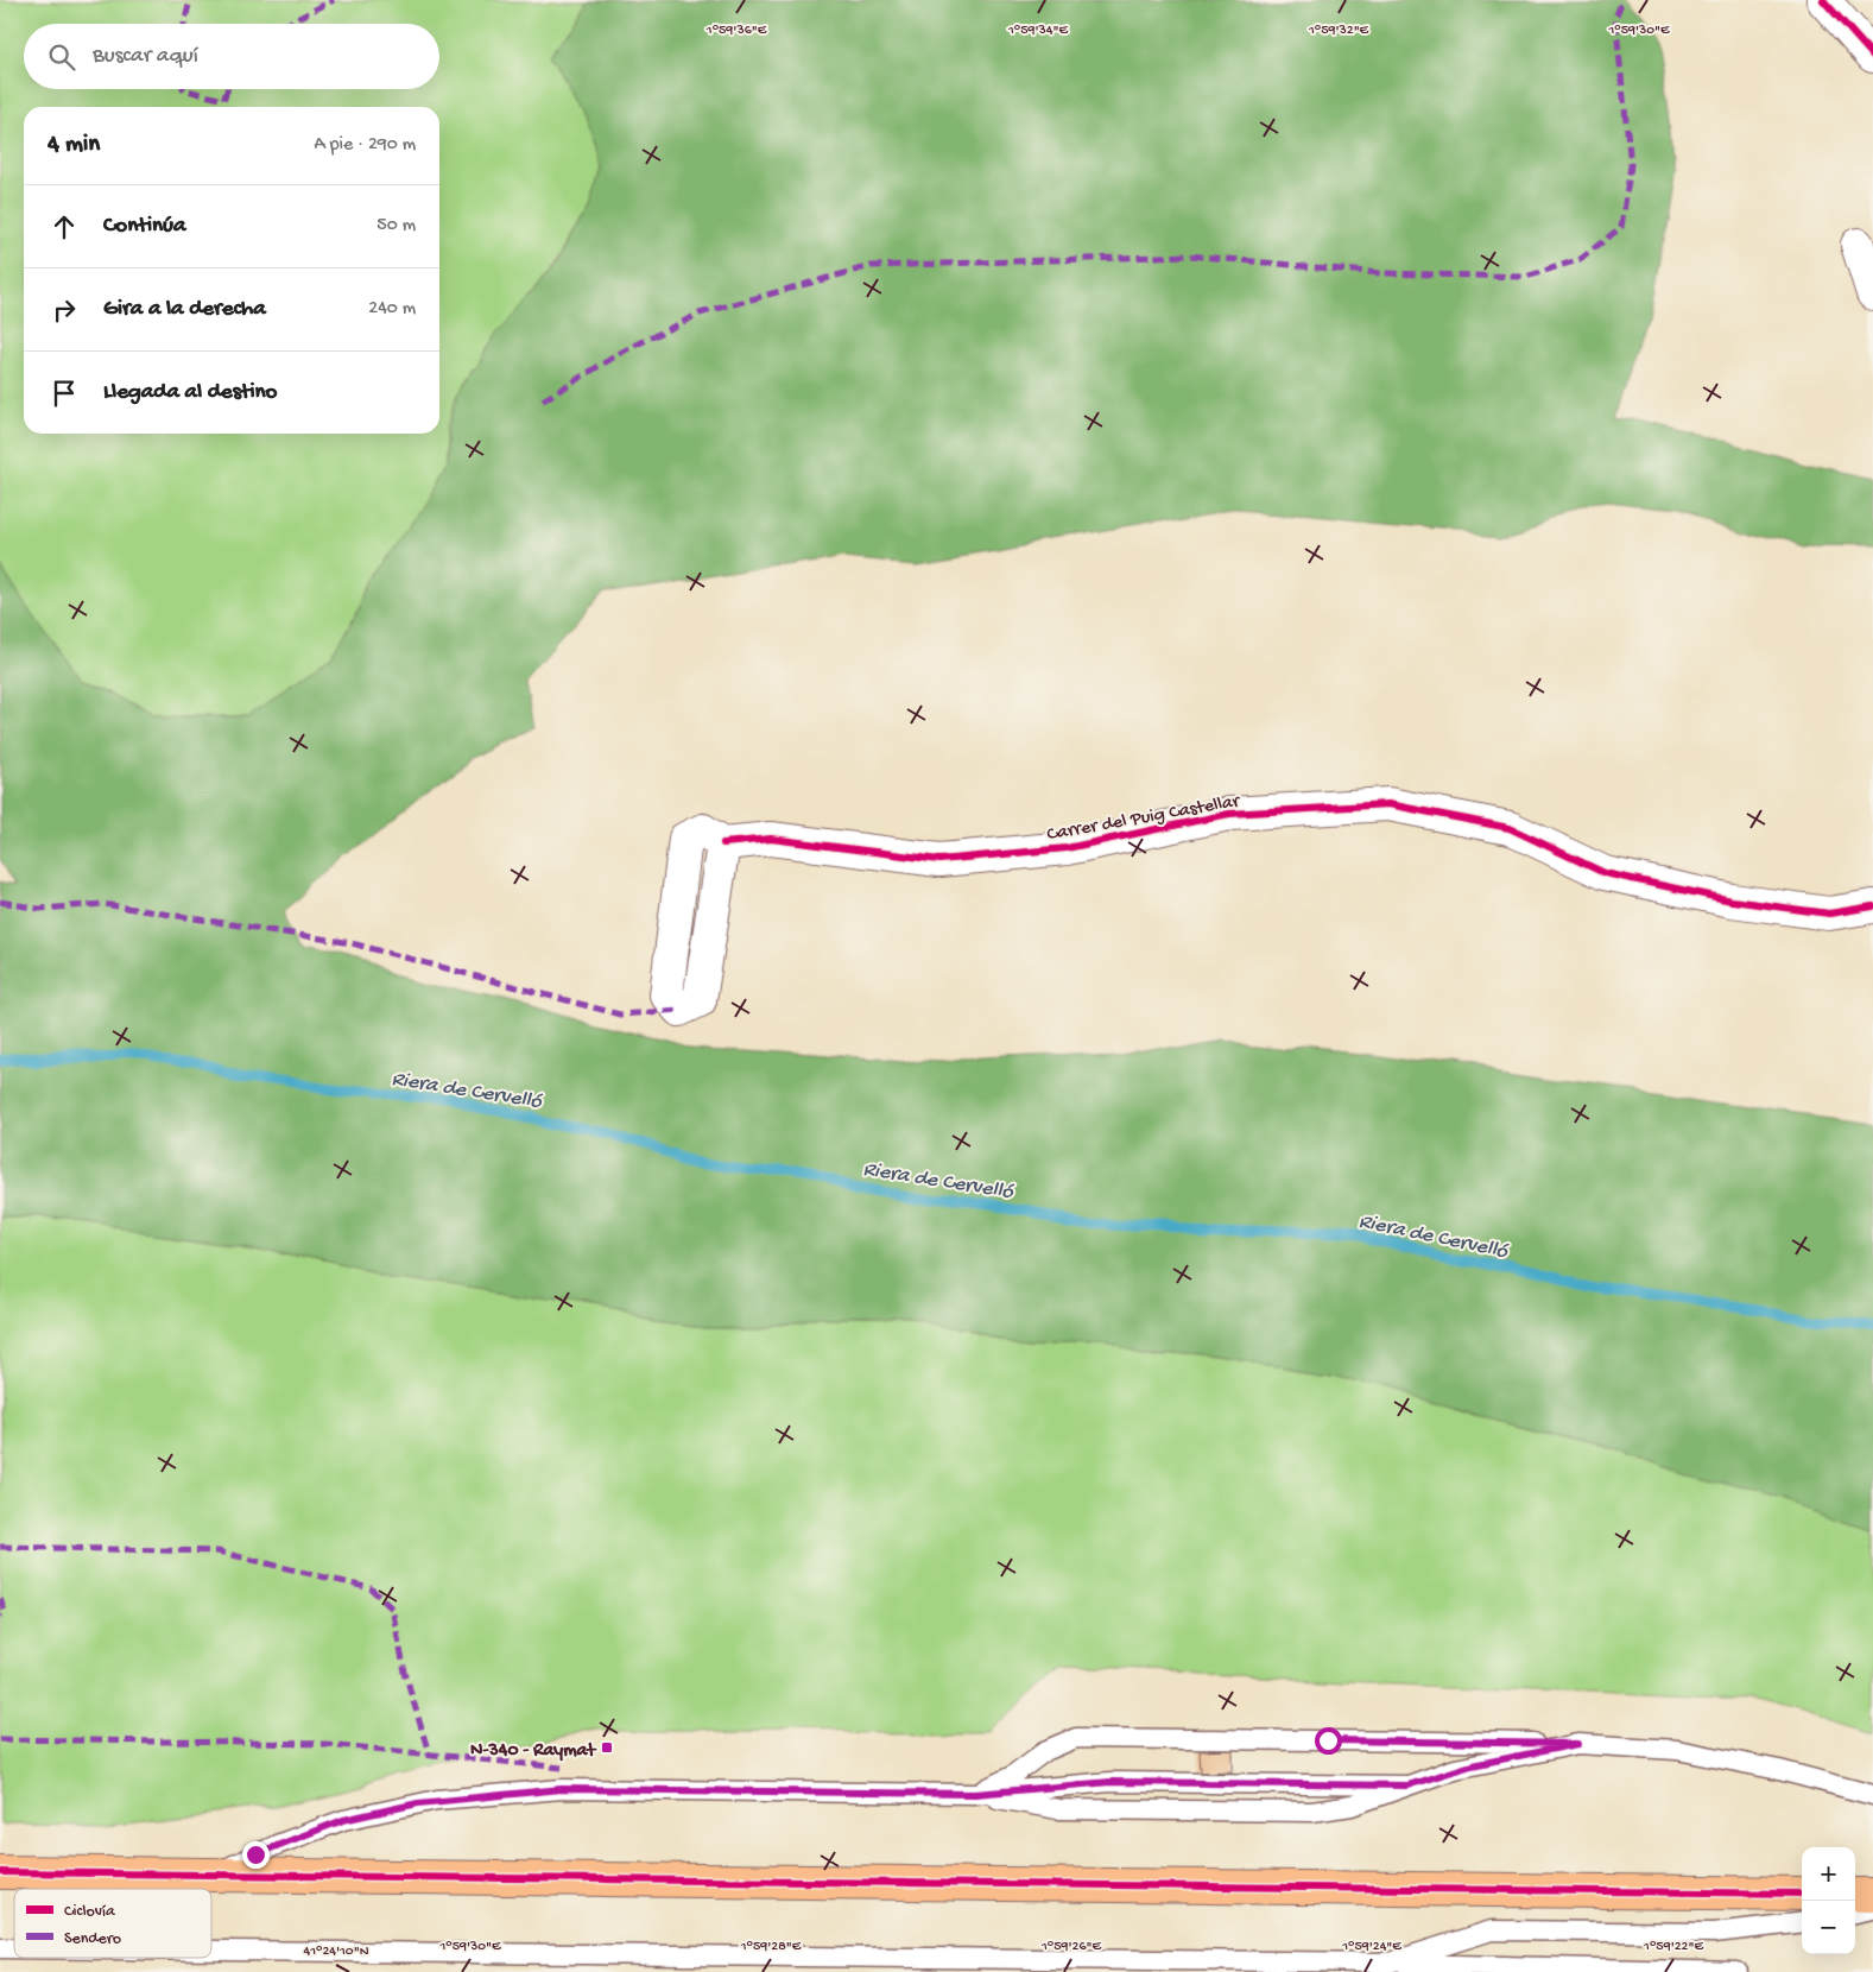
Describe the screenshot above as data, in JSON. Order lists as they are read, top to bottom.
{
  "streets": {
    "street": ["Carrer del Puig Castellar"]
  },
  "water": ["Riera de Cervelló"],
  "places": {
    "transit": ["N-340 - Raymat"]
  },
  "legend": ["Ciclovía", "Sendero"],
  "page": {
    "search": "Buscar aquí",
    "heading": ["4 min", "A pie · 290 m"],
    "list": [
      ["Continúa", "50 m"],
      ["Gira a la derecha", "240 m"],
      "Llegada al destino"
    ],
    "map_buttons": ["+", "−"]
  },
  "coordinates": [
    "1°59'34\"E",
    "1°59'36\"E",
    "1°59'32\"E",
    "1°59'30\"E",
    "1°59'28\"E",
    "1°59'26\"E",
    "1°59'24\"E",
    "1°59'22\"E",
    "41°24'10\"N"
  ]
}
